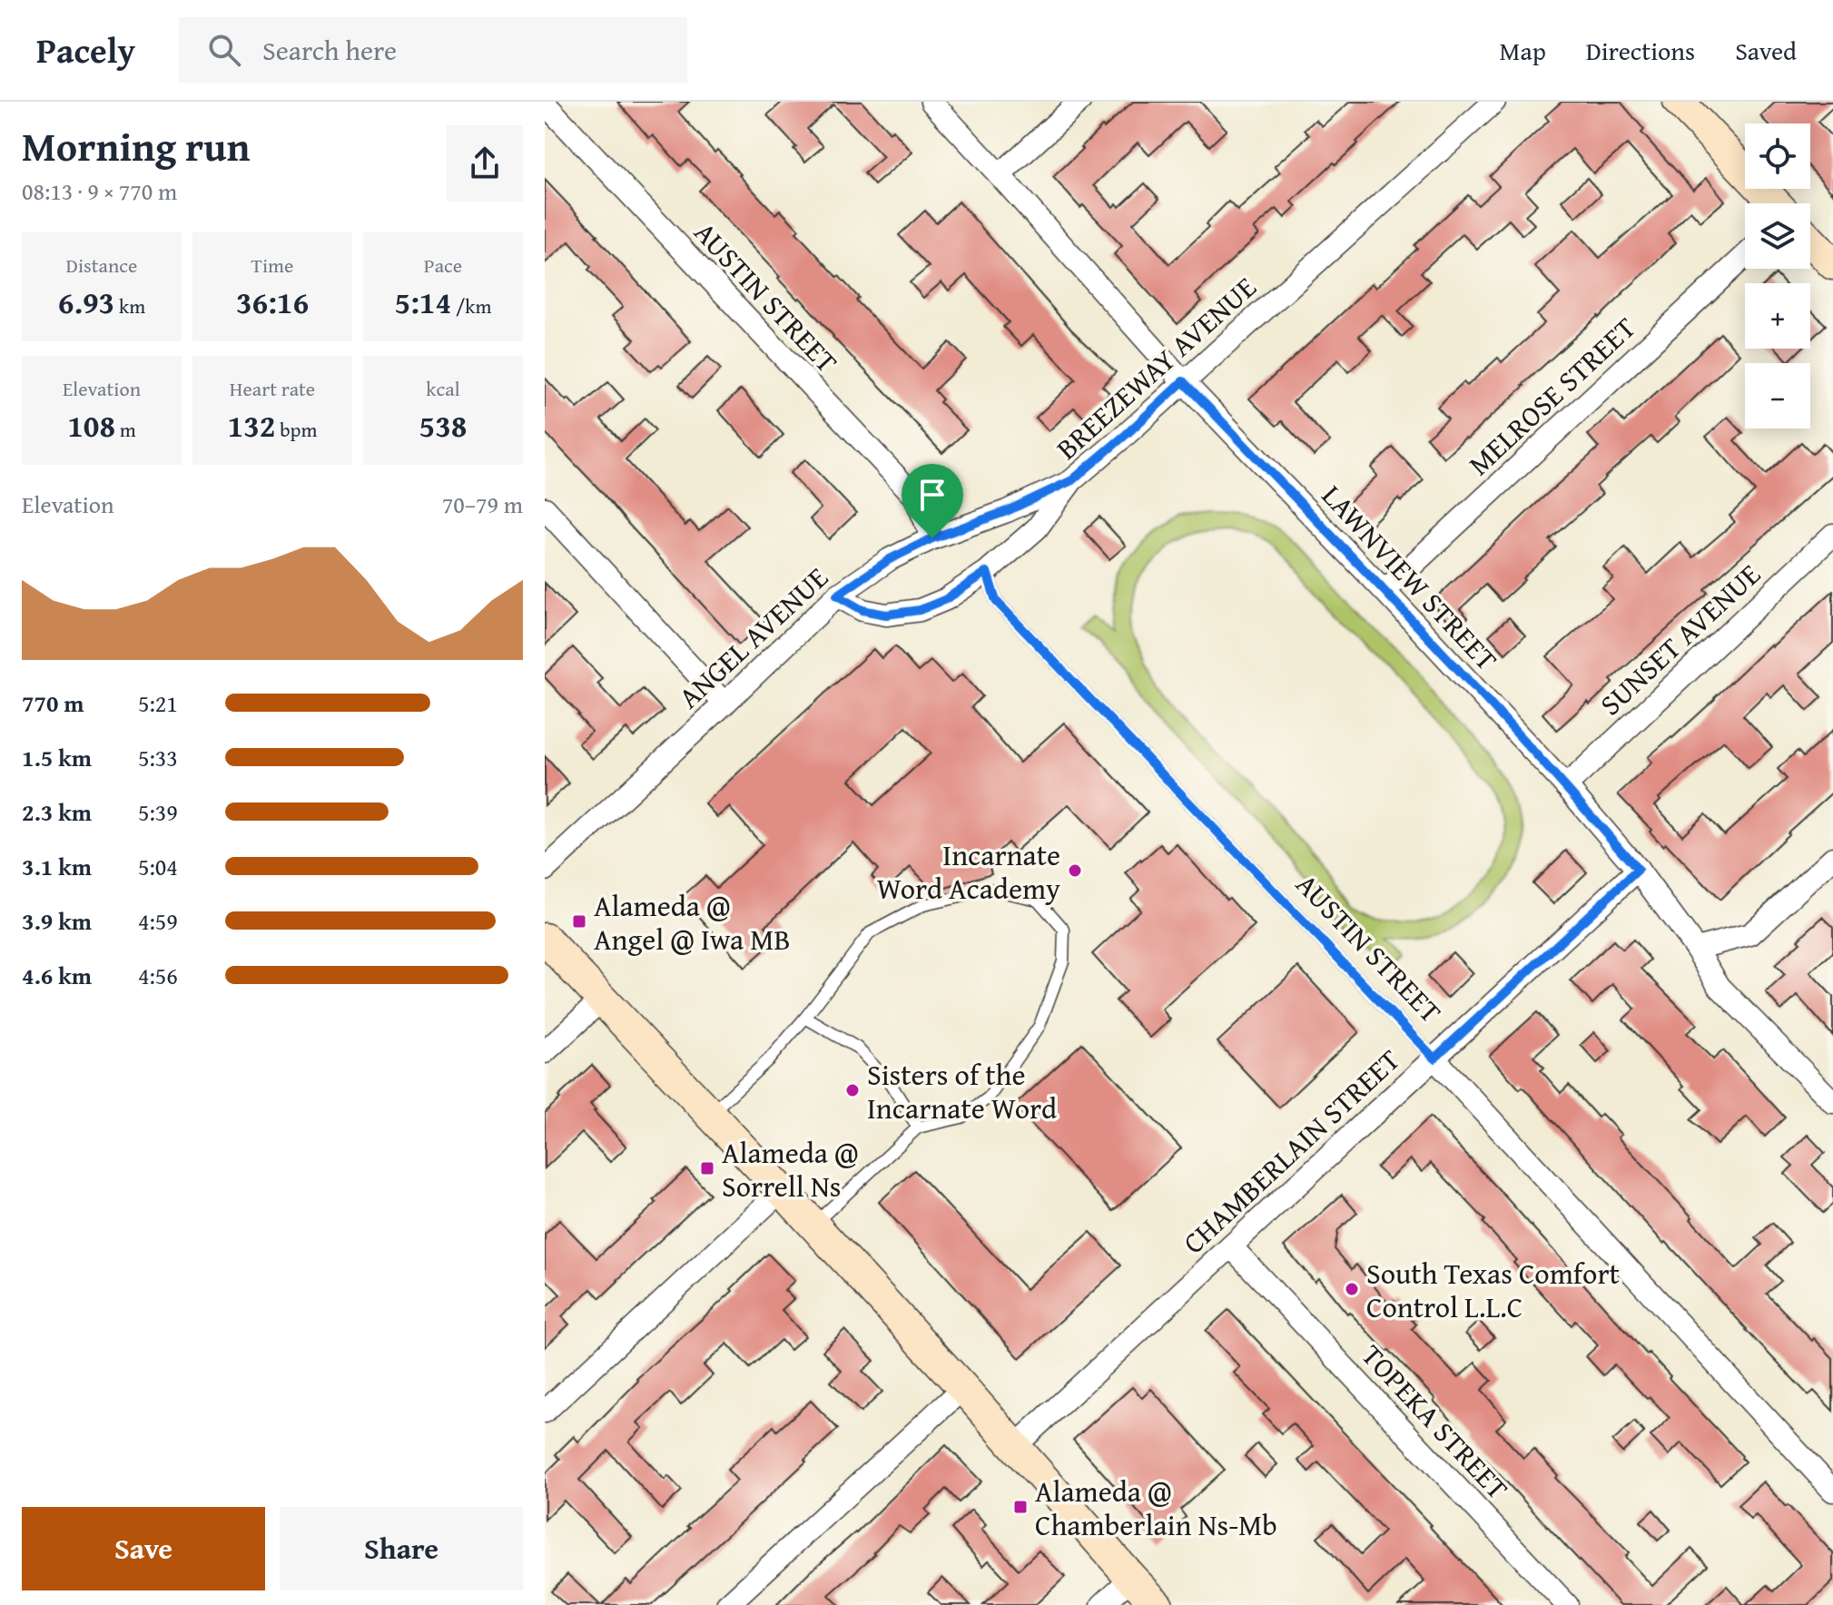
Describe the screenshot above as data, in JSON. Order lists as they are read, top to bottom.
{
  "streets": {
    "street": [
      "AUSTIN STREET",
      "BREEZEWAY AVENUE",
      "MELROSE STREET",
      "LAWNVIEW STREET",
      "ANGEL AVENUE",
      "SUNSET AVENUE",
      "CHAMBERLAIN STREET",
      "TOPEKA STREET"
    ]
  },
  "crossings": [
    ["AUSTIN STREET", "BREEZEWAY AVENUE"],
    ["AUSTIN STREET", "ANGEL AVENUE"],
    ["AUSTIN STREET", "CHAMBERLAIN STREET"],
    ["BREEZEWAY AVENUE", "LAWNVIEW STREET"],
    ["BREEZEWAY AVENUE", "ANGEL AVENUE"],
    ["MELROSE STREET", "LAWNVIEW STREET"],
    ["LAWNVIEW STREET", "SUNSET AVENUE"],
    ["LAWNVIEW STREET", "CHAMBERLAIN STREET"],
    ["CHAMBERLAIN STREET", "TOPEKA STREET"]
  ],
  "places": {
    "other": ["Incarnate Word Academy", "Sisters of the Incarnate Word", "South Texas Comfort Control L.L.C"],
    "transit": ["Alameda @ Angel @ Iwa MB", "Alameda @ Sorrell Ns", "Alameda @ Chamberlain Ns-Mb"]
  },
  "page": {
    "header": "Pacely",
    "search": "Search here",
    "nav": ["Map", "Directions", "Saved"],
    "heading": ["Morning run", "08:13 · 9 × 770 m"],
    "map_buttons": ["+", "−"],
    "stats": [
      ["Distance", "6.93 km"],
      ["Time", "36:16"],
      ["Pace", "5:14 /km"],
      ["Elevation", "108 m"],
      ["Heart rate", "132 bpm"],
      ["kcal", "538"]
    ],
    "chart": ["Elevation", "70–79 m"],
    "list": [
      {
        "name": "770 m",
        "note": "5:21"
      },
      {
        "name": "1.5 km",
        "note": "5:33"
      },
      {
        "name": "2.3 km",
        "note": "5:39"
      },
      {
        "name": "3.1 km",
        "note": "5:04"
      },
      {
        "name": "3.9 km",
        "note": "4:59"
      },
      {
        "name": "4.6 km",
        "note": "4:56"
      }
    ],
    "buttons": ["Save", "Share"]
  }
}
